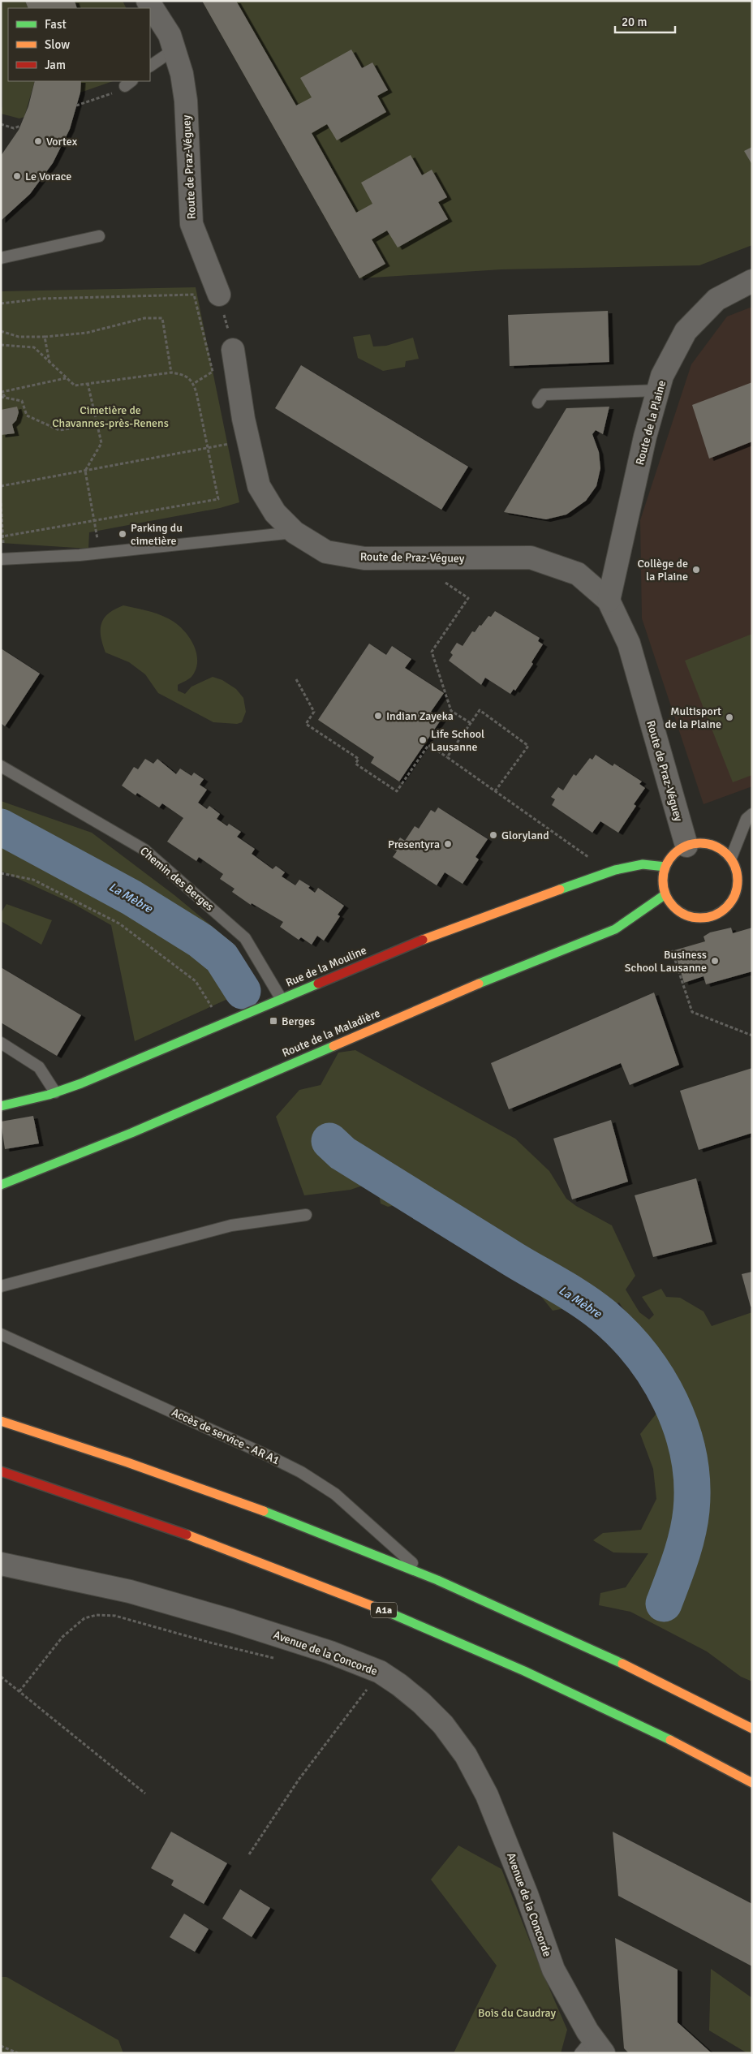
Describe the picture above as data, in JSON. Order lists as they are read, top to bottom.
{
  "streets": {
    "main road": ["Rue de la Mouline", "Route de la Maladière", "A1a"],
    "street": ["Route de Praz-Véguey", "Route de la Plaine", "Avenue de la Concorde"],
    "lane": ["Chemin des Berges", "Accès de service - AR A1"]
  },
  "crossings": [
    ["Route de Praz-Véguey", "Route de la Plaine"],
    ["Route de Praz-Véguey", "Rue de la Mouline"],
    ["Route de Praz-Véguey", "Route de la Maladière"],
    ["Chemin des Berges", "Rue de la Mouline"],
    ["Rue de la Mouline", "Route de la Maladière"]
  ],
  "water": ["La Mèbre"],
  "parks": ["Cimetière de Chavannes-près-Renens", "Bois du Caudray"],
  "places": {
    "other": [
      "Vortex",
      "Le Vorace",
      "Parking du cimetière",
      "Collège de la Plaine",
      "Indian Zayeka",
      "Multisport de la Plaine",
      "Life School Lausanne",
      "Gloryland",
      "Presentyra",
      "Business School Lausanne"
    ],
    "transit": ["Berges"]
  },
  "legend": ["Fast", "Slow", "Jam"],
  "scale_bar": "20 m"
}
